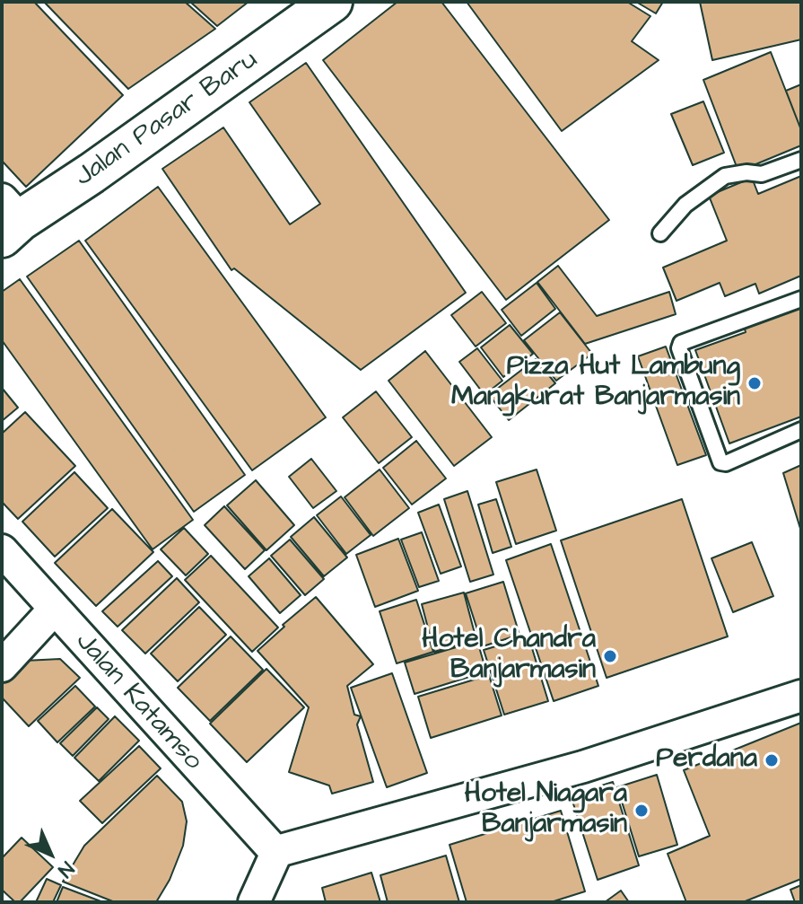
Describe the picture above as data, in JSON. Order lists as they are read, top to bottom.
{
  "streets": {
    "street": ["Jalan Pasar Baru", "Jalan Katamso"]
  },
  "places": [
    "Pizza Hut Lambung Mangkurat Banjarmasin",
    "Hotel Chandra Banjarmasin",
    "Perdana",
    "Hotel Niagara Banjarmasin"
  ],
  "north": "bottom right"
}
